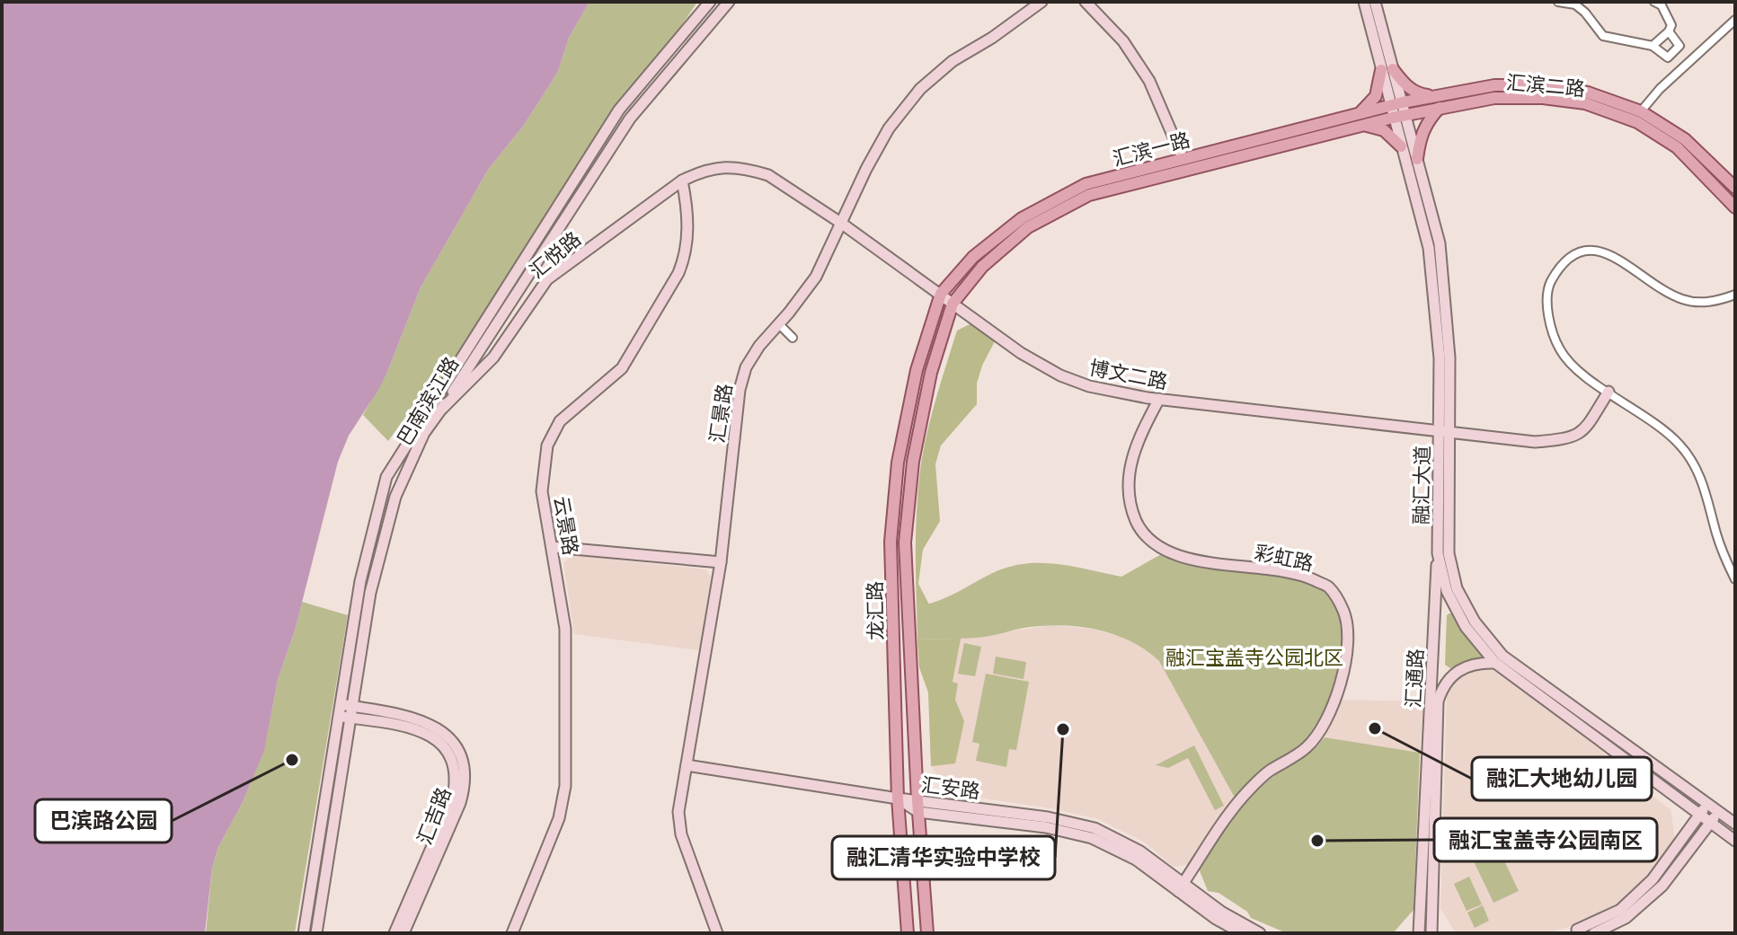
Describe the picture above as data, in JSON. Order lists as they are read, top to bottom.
{
  "streets": {
    "main road": ["汇滨二路", "汇滨一路", "龙汇路"],
    "street": [
      "汇悦路",
      "博文二路",
      "巴南滨江路",
      "汇景路",
      "融汇大道",
      "云景路",
      "彩虹路",
      "汇通路",
      "汇安路",
      "汇吉路"
    ]
  },
  "crossings": [
    ["汇滨二路", "汇滨一路"],
    ["汇滨二路", "融汇大道"],
    ["汇滨一路", "博文二路"],
    ["汇滨一路", "融汇大道"],
    ["汇滨一路", "龙汇路"],
    ["汇悦路", "博文二路"],
    ["汇悦路", "巴南滨江路"],
    ["汇悦路", "云景路"],
    ["博文二路", "汇景路"],
    ["博文二路", "融汇大道"],
    ["博文二路", "云景路"],
    ["博文二路", "彩虹路"],
    ["博文二路", "龙汇路"],
    ["巴南滨江路", "汇吉路"],
    ["汇景路", "汇安路"],
    ["融汇大道", "汇通路"],
    ["彩虹路", "汇安路"],
    ["龙汇路", "汇安路"]
  ],
  "parks": ["融汇宝盖寺公园北区"],
  "places": [
    "融汇大地幼儿园",
    "融汇清华实验中学校",
    "巴滨路公园",
    "融汇宝盖寺公园南区"
  ]
}
